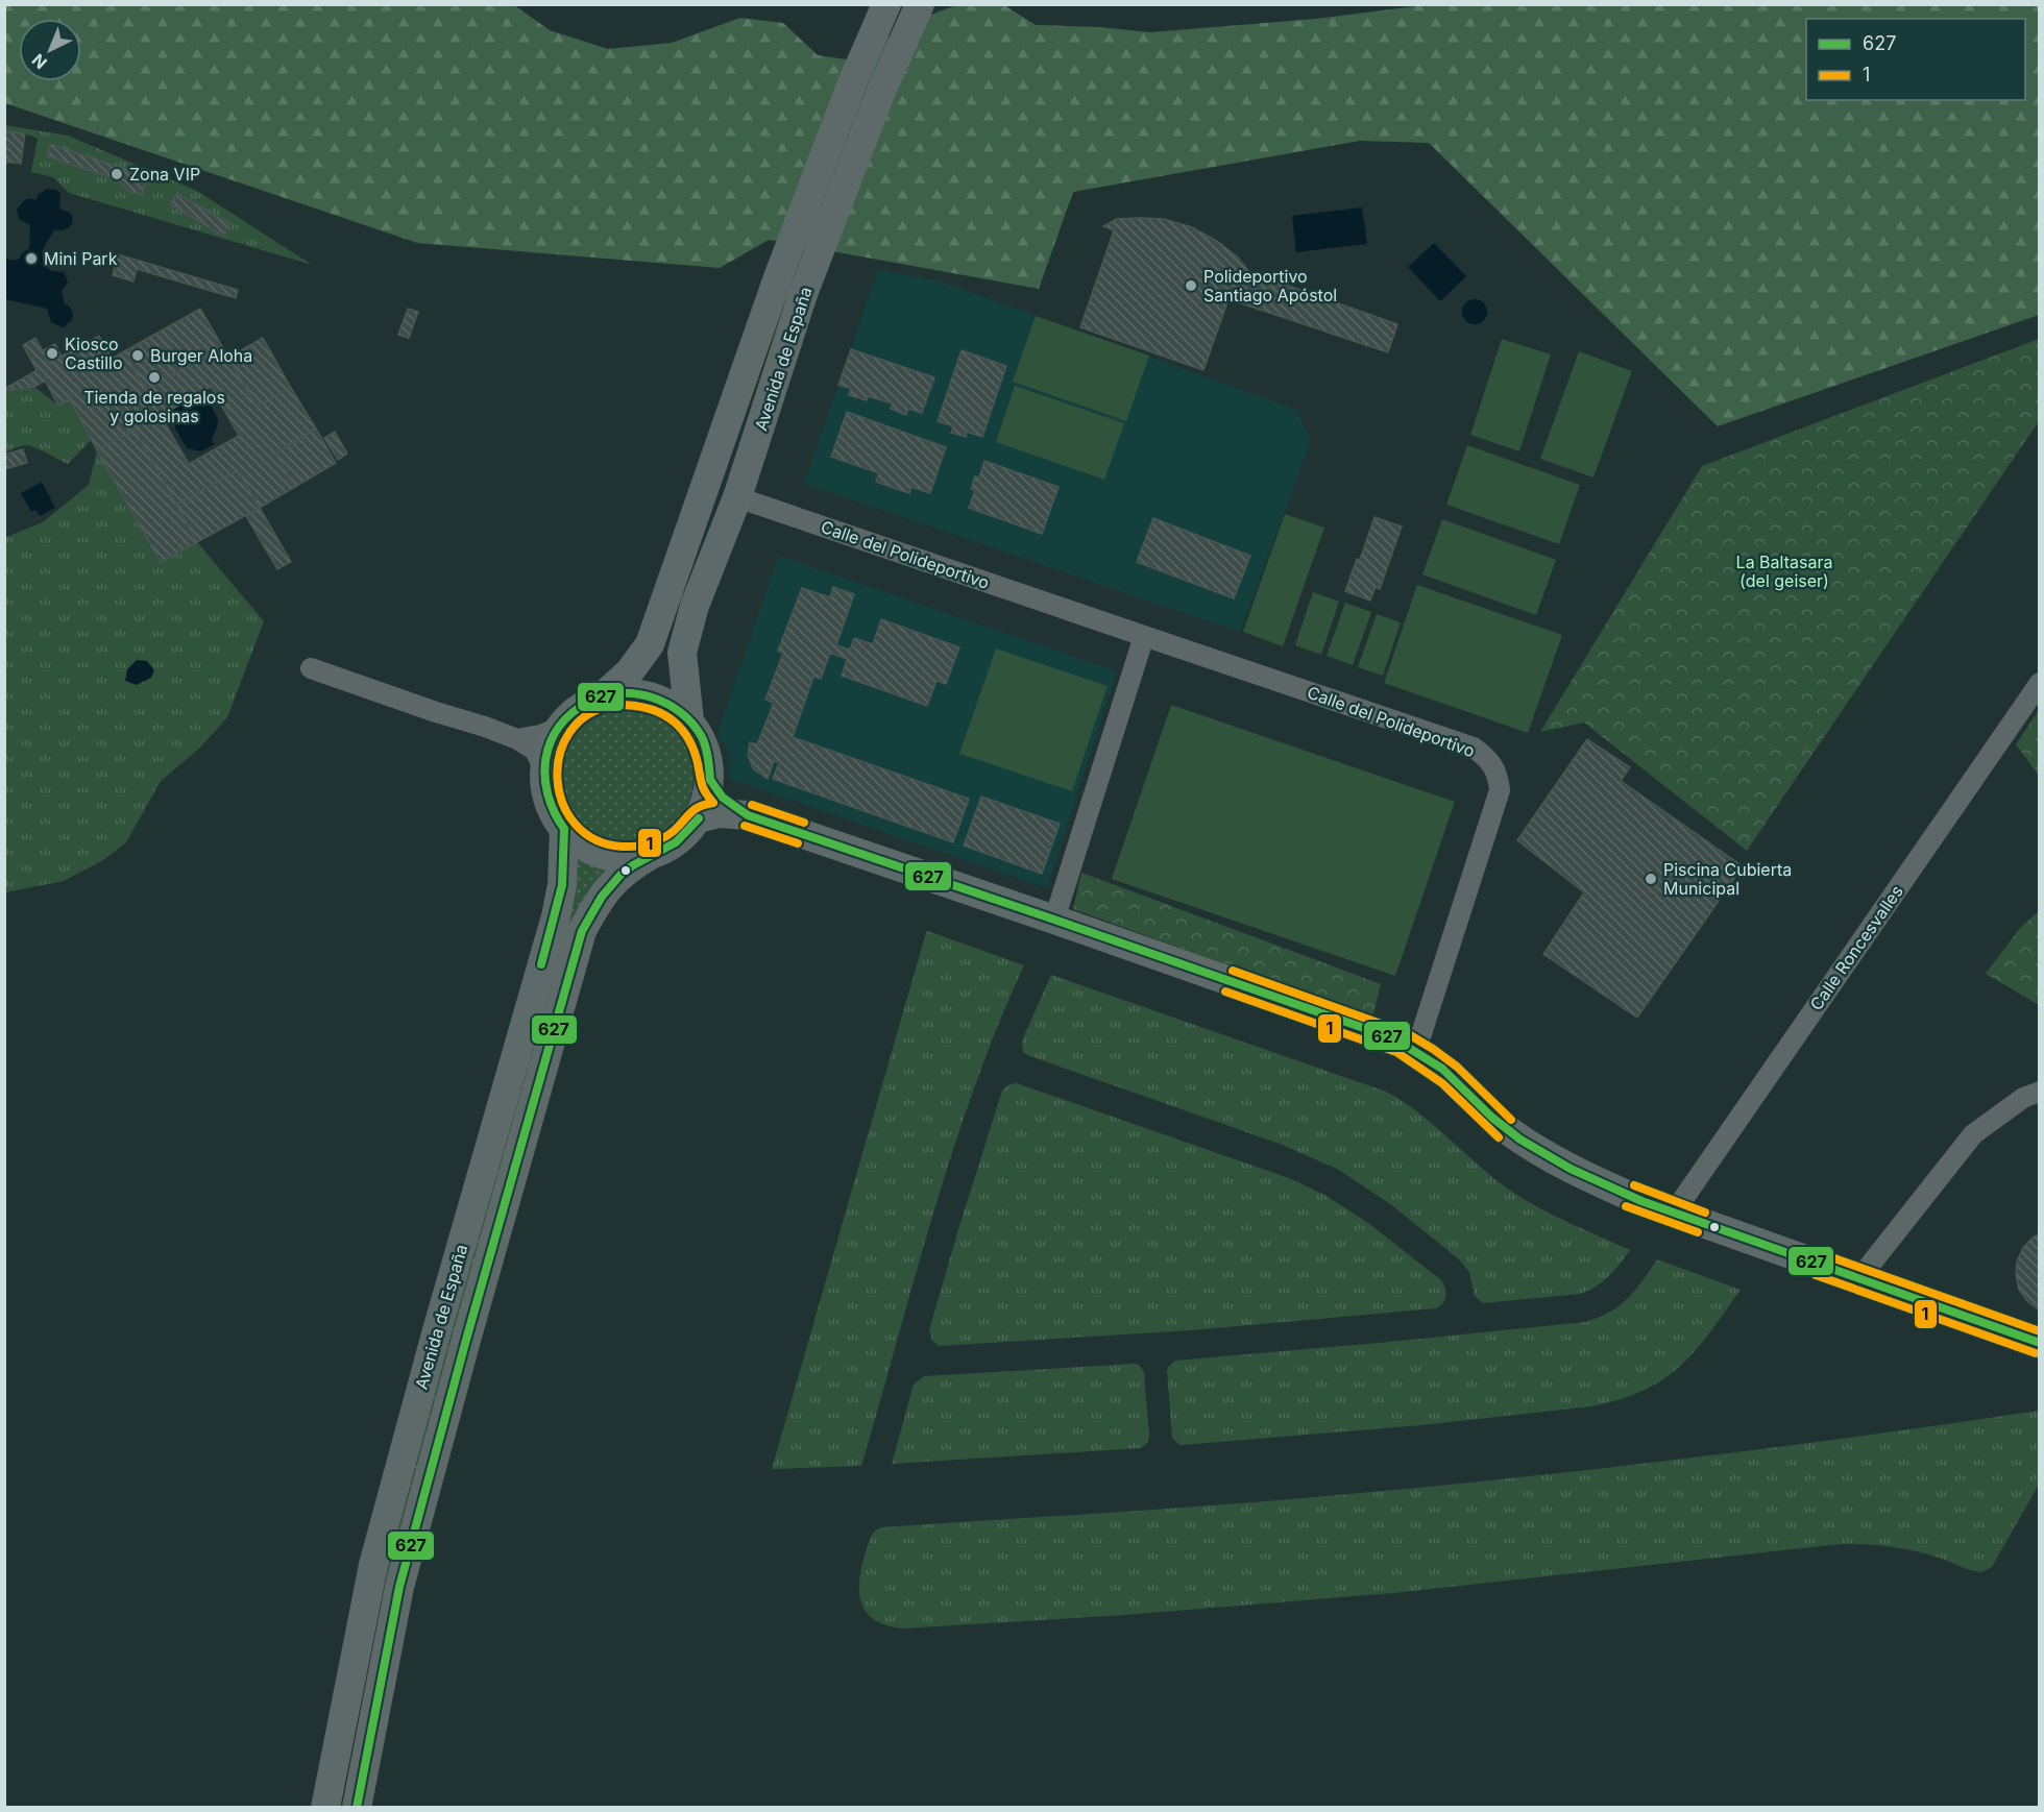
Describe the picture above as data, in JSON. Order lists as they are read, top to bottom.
{
  "streets": {
    "main road": ["Avenida de España"],
    "street": ["Calle del Polideportivo", "Calle Roncesvalles"]
  },
  "crossings": [
    ["Avenida de España", "Calle del Polideportivo"]
  ],
  "parks": ["La Baltasara (del geiser)"],
  "places": [
    "Zona VIP",
    "Mini Park",
    "Polideportivo Santiago Apóstol",
    "Kiosco Castillo",
    "Burger Aloha",
    "Tienda de regalos y golosinas",
    "Piscina Cubierta Municipal"
  ],
  "lines": ["transit line 627", "transit line 1"],
  "legend": ["627", "1"],
  "north": "bottom left"
}
